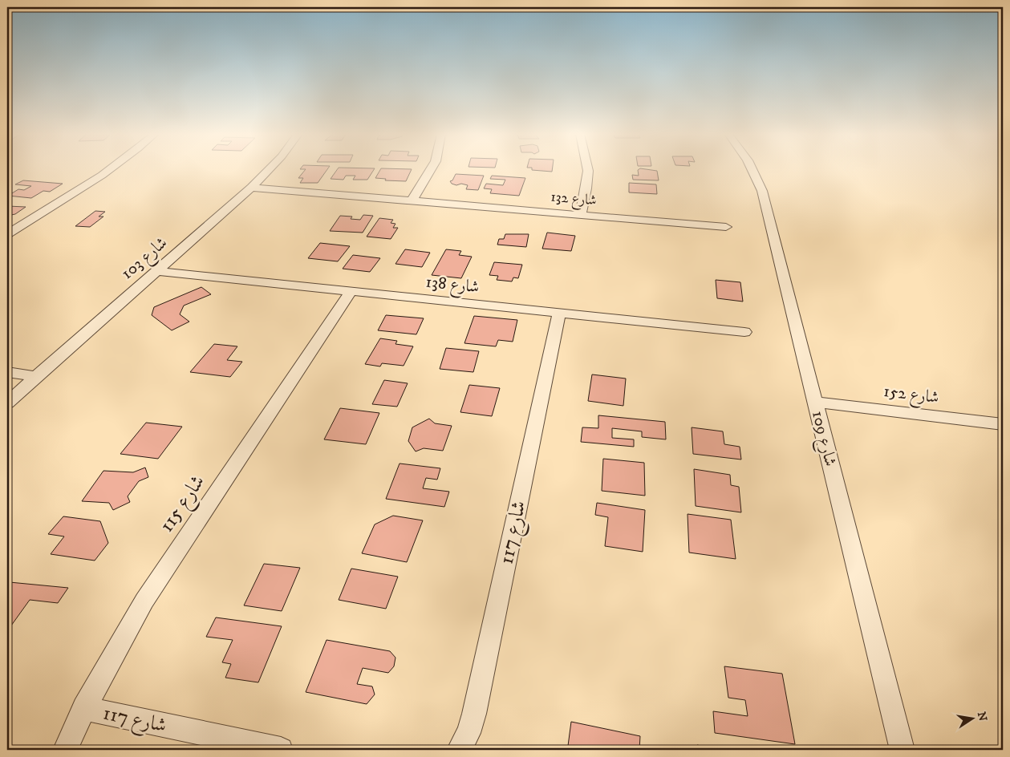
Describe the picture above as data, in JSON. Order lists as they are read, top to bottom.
{
  "streets": {
    "street": [
      "شارع 132",
      "شارع 103",
      "شارع 138",
      "شارع 152",
      "شارع 109",
      "شارع 115",
      "شارع 117"
    ]
  },
  "crossings": [
    ["شارع 132", "شارع 103"],
    ["شارع 103", "شارع 138"],
    ["شارع 138", "شارع 115"],
    ["شارع 138", "شارع 117"],
    ["شارع 152", "شارع 109"],
    ["شارع 115", "شارع 117"]
  ],
  "north": "right"
}
